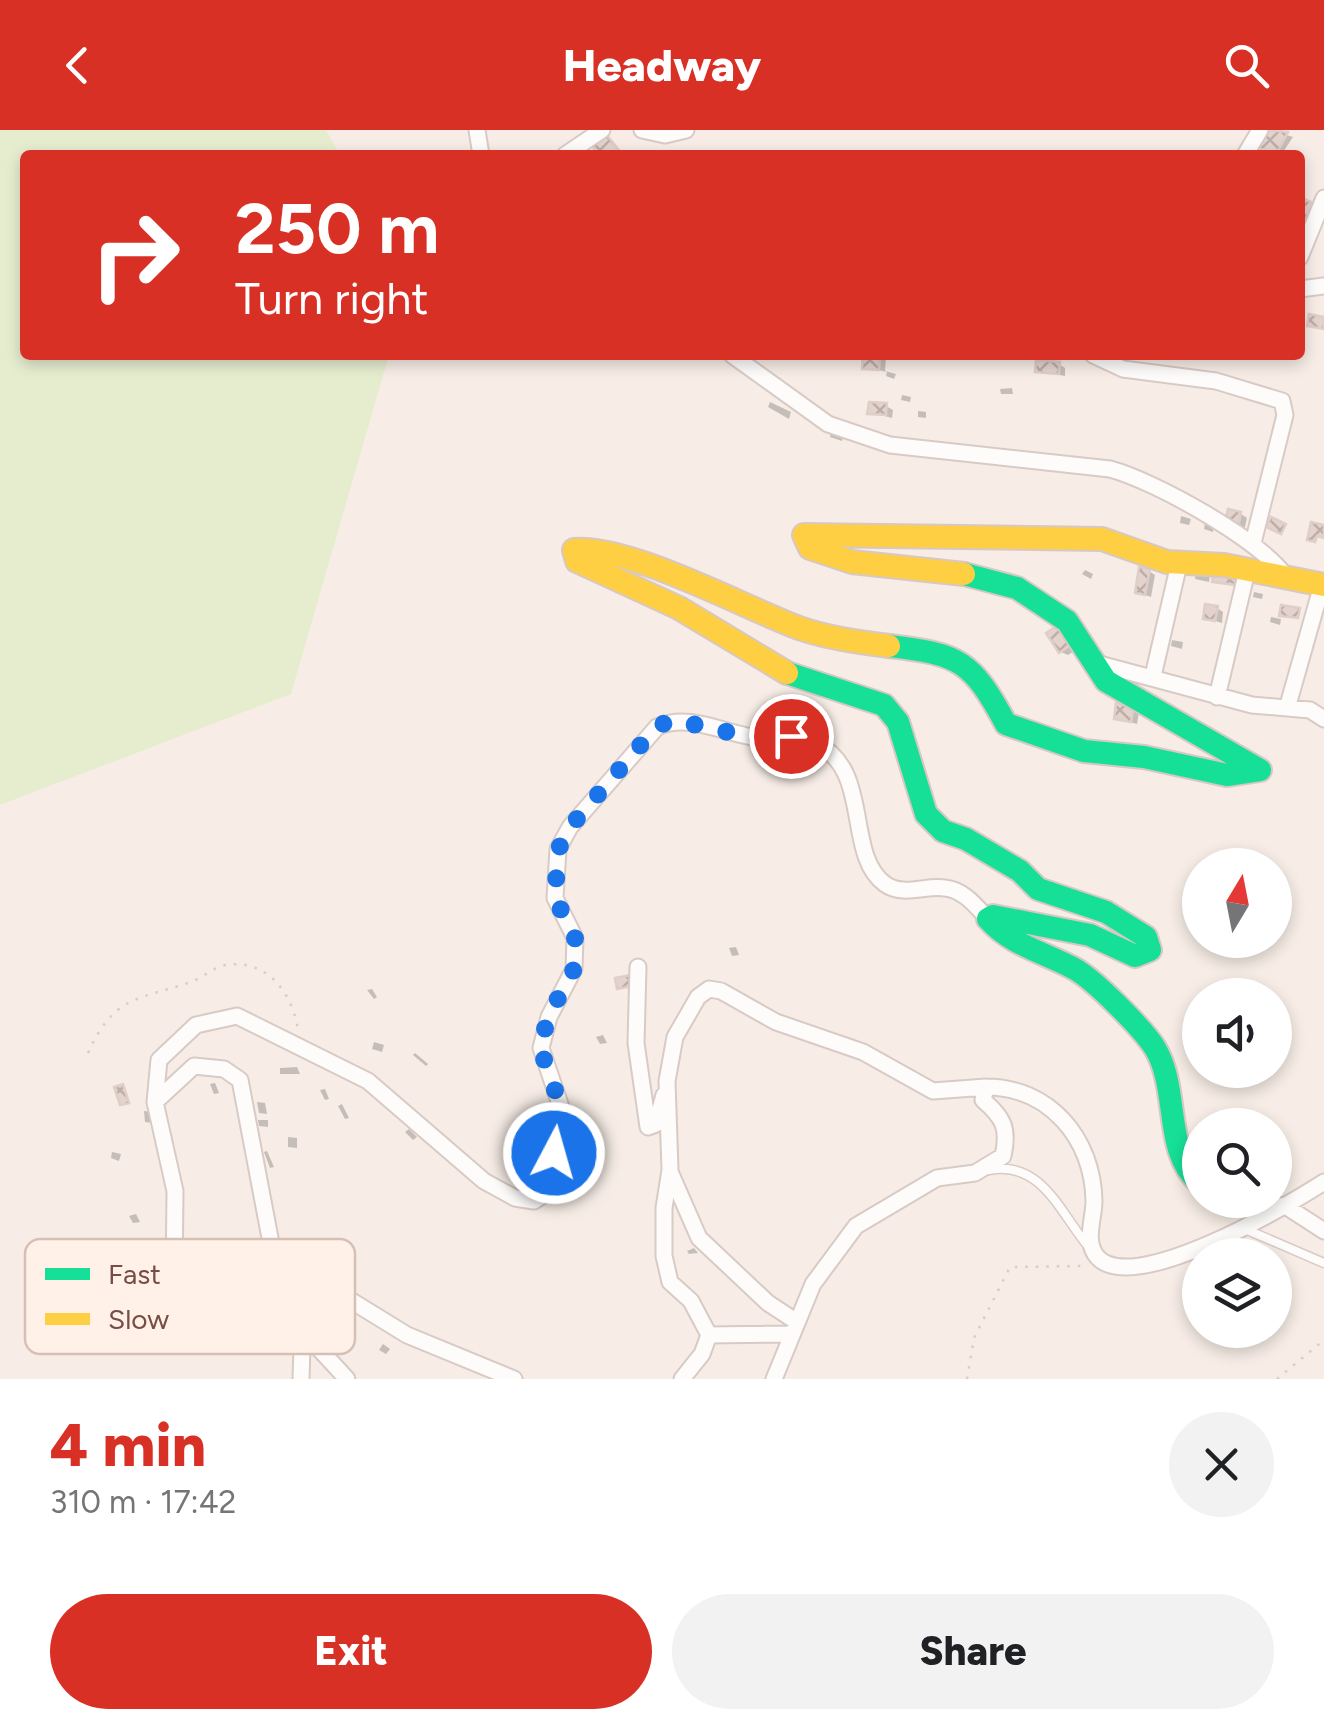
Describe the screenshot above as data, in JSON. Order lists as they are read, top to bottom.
{
  "legend": ["Fast", "Slow"],
  "north": "top",
  "page": {
    "header": "Headway",
    "turn": ["250 m", "Turn right"],
    "heading": ["4 min", "310 m · 17:42"],
    "buttons": ["Exit", "Share"]
  }
}
